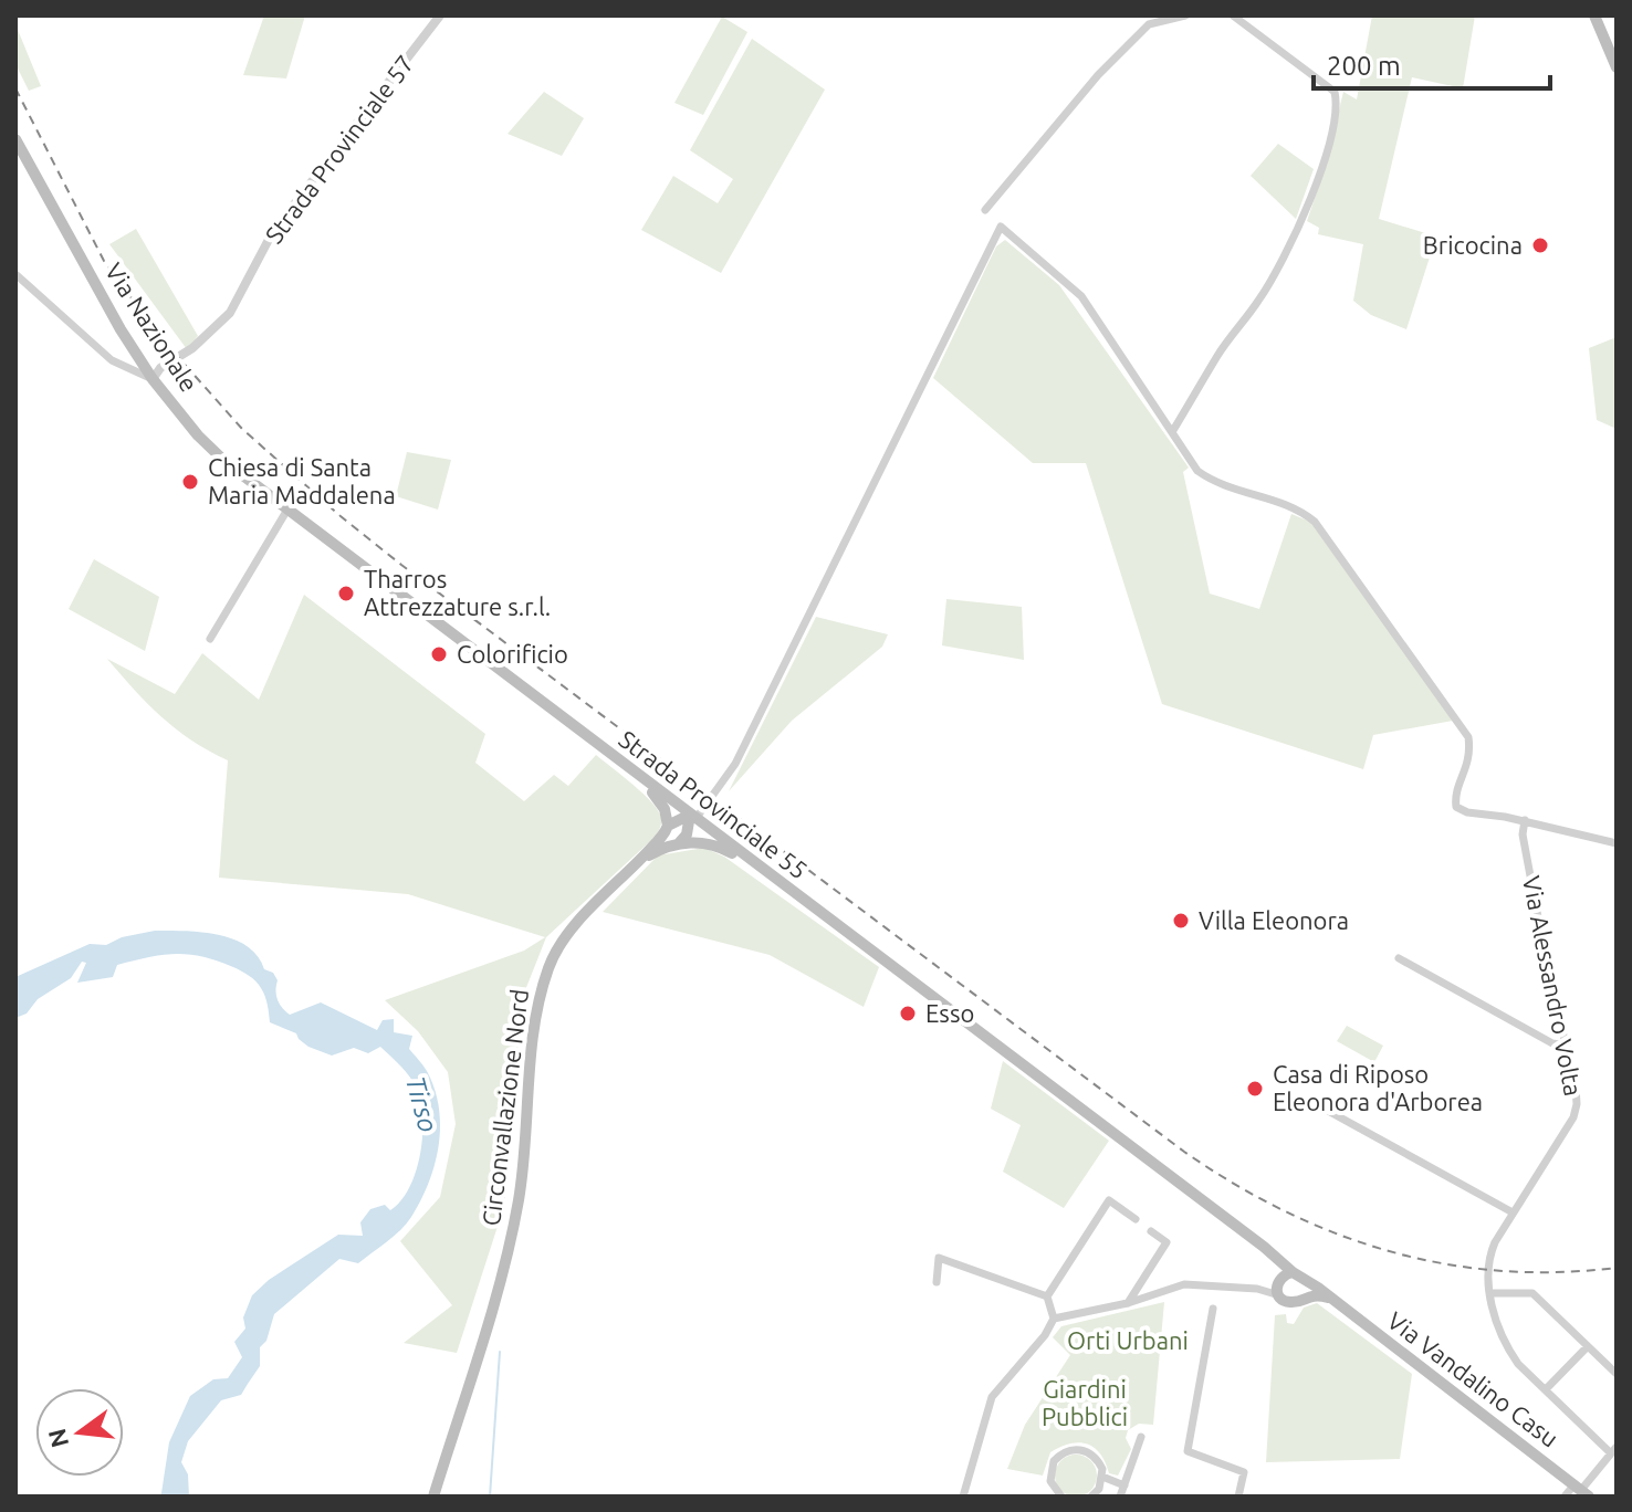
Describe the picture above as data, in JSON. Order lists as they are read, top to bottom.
{
  "streets": {
    "main road": [
      "Via Nazionale",
      "Strada Provinciale 55",
      "Circonvallazione Nord",
      "Via Vandalino Casu"
    ],
    "street": ["Strada Provinciale 57", "Via Alessandro Volta"]
  },
  "crossings": [
    ["Strada Provinciale 57", "Via Nazionale"],
    ["Via Nazionale", "Strada Provinciale 55"],
    ["Strada Provinciale 55", "Circonvallazione Nord"],
    ["Strada Provinciale 55", "Via Vandalino Casu"]
  ],
  "water": ["Tirso"],
  "parks": ["Orti Urbani", "Giardini Pubblici"],
  "places": [
    "Bricocina",
    "Chiesa di Santa Maria Maddalena",
    "Tharros Attrezzature s.r.l.",
    "Colorificio",
    "Villa Eleonora",
    "Esso",
    "Casa di Riposo Eleonora d'Arborea"
  ],
  "scale_bar": "200 m",
  "north": "left"
}
